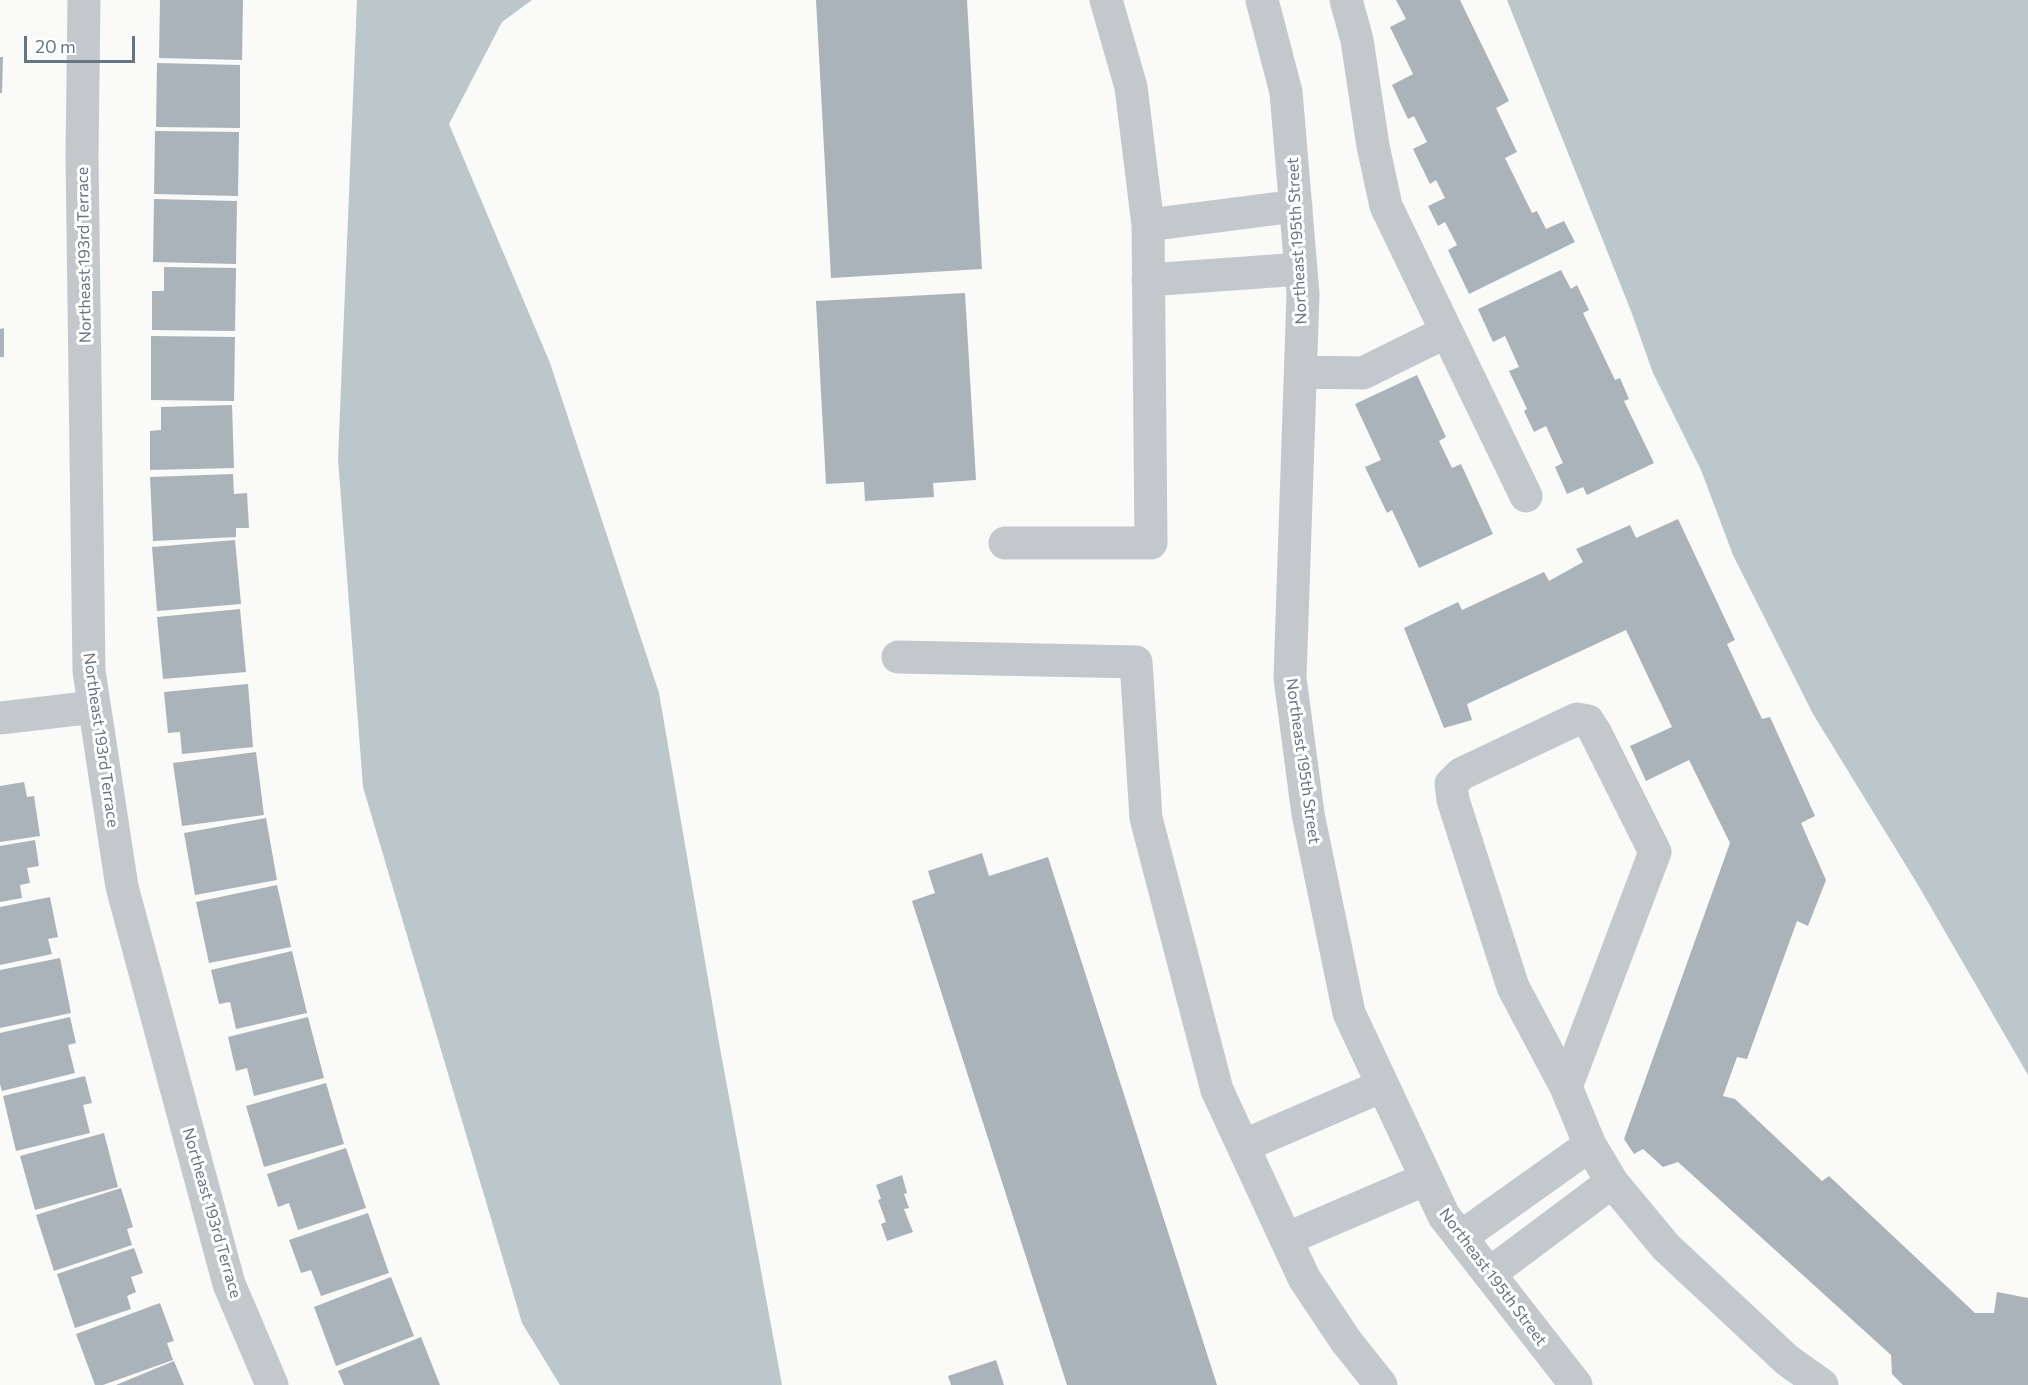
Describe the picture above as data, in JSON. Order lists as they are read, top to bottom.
{
  "streets": {
    "street": ["Northeast 195th Street", "Northeast 193rd Terrace"]
  },
  "scale_bar": "20 m"
}
